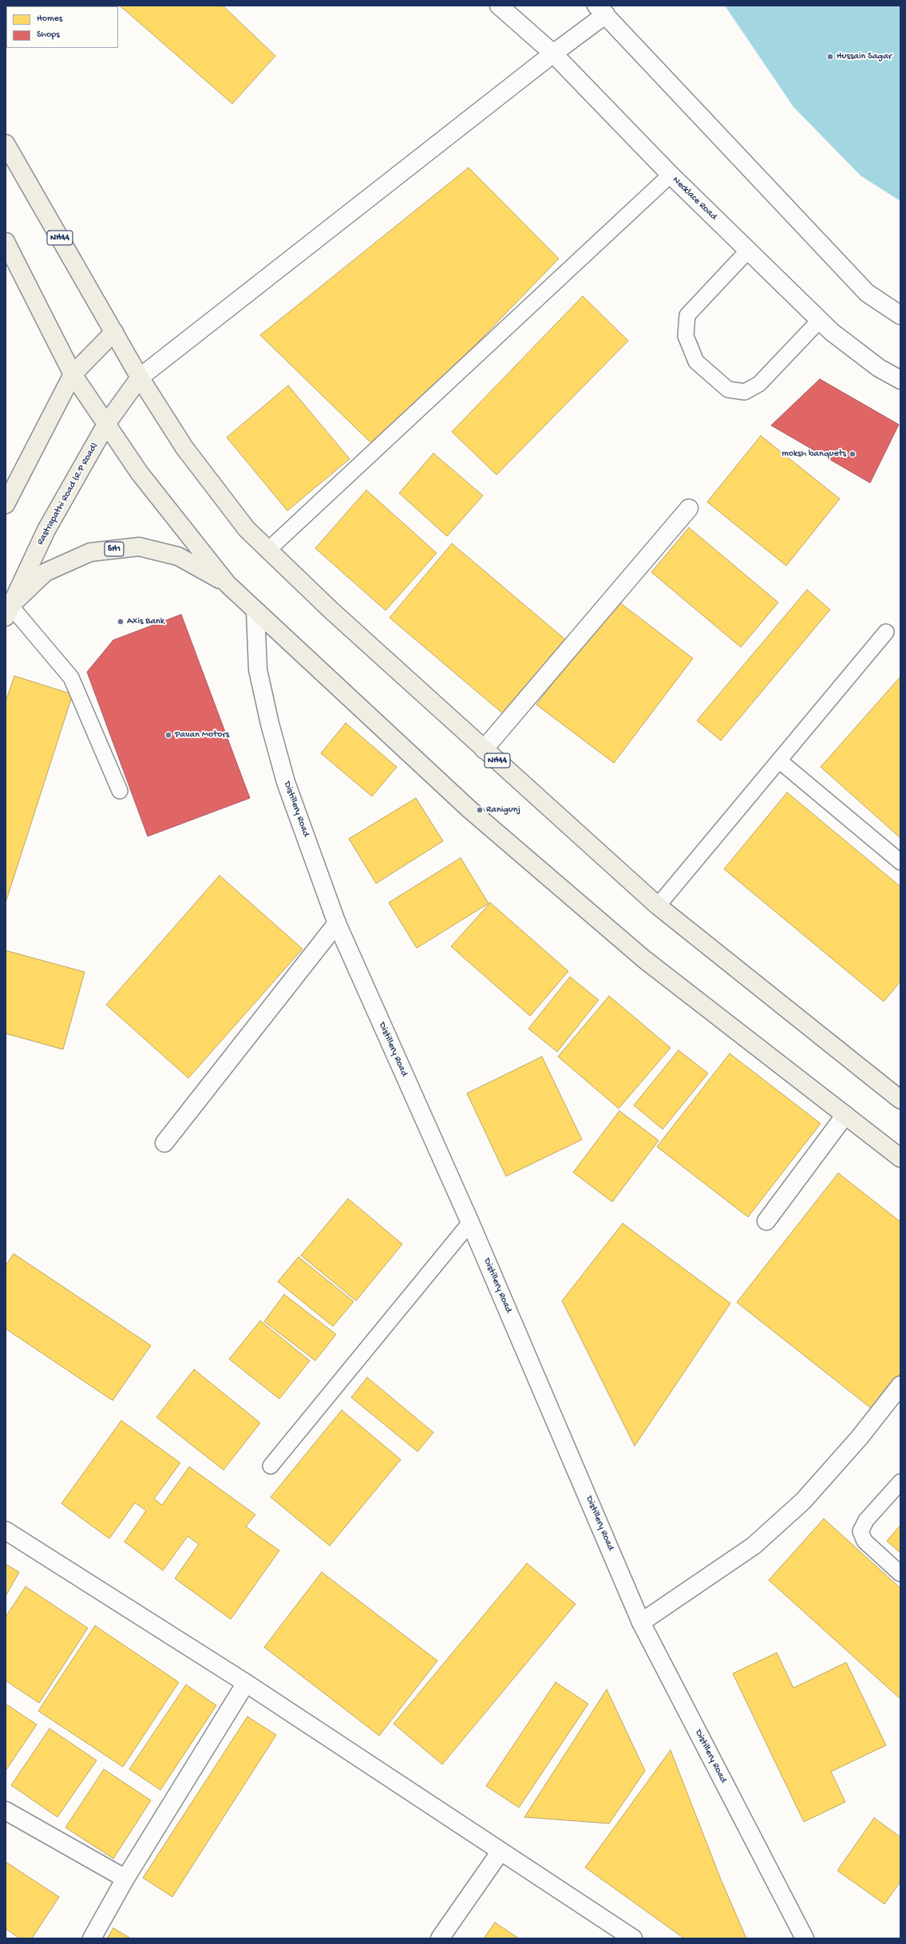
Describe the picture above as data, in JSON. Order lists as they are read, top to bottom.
{
  "streets": {
    "main road": ["NH44", "Rastrapathi Road (R.P Road)", "SH1"],
    "street": ["Necklace Road", "Distillery Road"]
  },
  "crossings": [
    ["NH44", "Rastrapathi Road (R.P Road)"],
    ["Rastrapathi Road (R.P Road)", "SH1"]
  ],
  "places": [
    "Hussain Sagar",
    "moksh banquets",
    "Axis Bank",
    "Pavan Motors",
    "Ranigunj"
  ],
  "legend": ["Homes", "Shops"]
}
